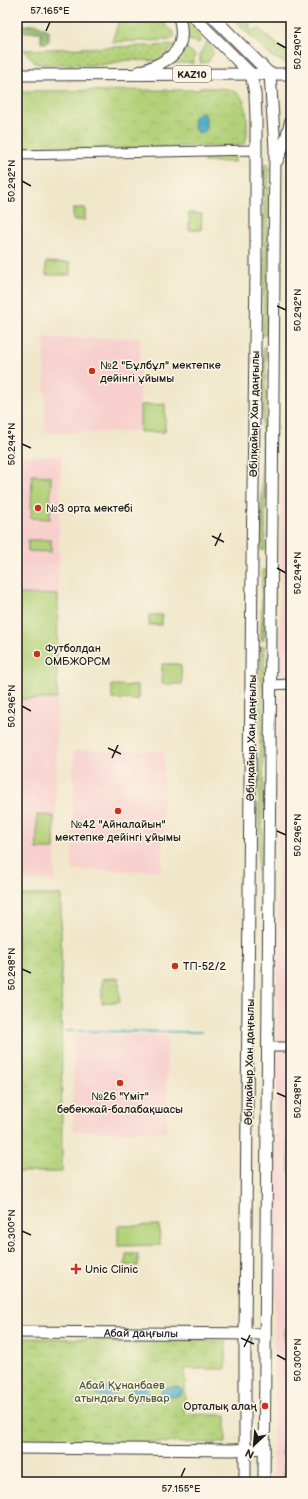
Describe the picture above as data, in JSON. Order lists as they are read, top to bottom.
{
  "streets": {
    "main road": ["KAZ10", "Әбілқайыр Хан даңғылы", "Абай даңғылы"]
  },
  "crossings": [
    ["KAZ10", "Әбілқайыр Хан даңғылы"],
    ["Әбілқайыр Хан даңғылы", "Абай даңғылы"]
  ],
  "parks": ["Абай Құнанбаев атындағы бульвар"],
  "places": {
    "other": [
      "№2 \"Бұлбұл\" мектепке дейінгі ұйымы",
      "№3 орта мектебі",
      "Футболдан ОМБЖОРСМ",
      "№42 \"Айналайын\" мектепке дейінгі ұйымы",
      "ТП-52/2",
      "№26 \"Үміт\" бөбекжай-балабақшасы",
      "Орталық алаң"
    ],
    "health": ["Unic Clinic"]
  },
  "north": "bottom left",
  "coordinates": [
    "57.165°E",
    "50.290°N",
    "50.292°N",
    "50.294°N",
    "50.296°N",
    "50.298°N",
    "50.300°N",
    "57.155°E"
  ]
}
